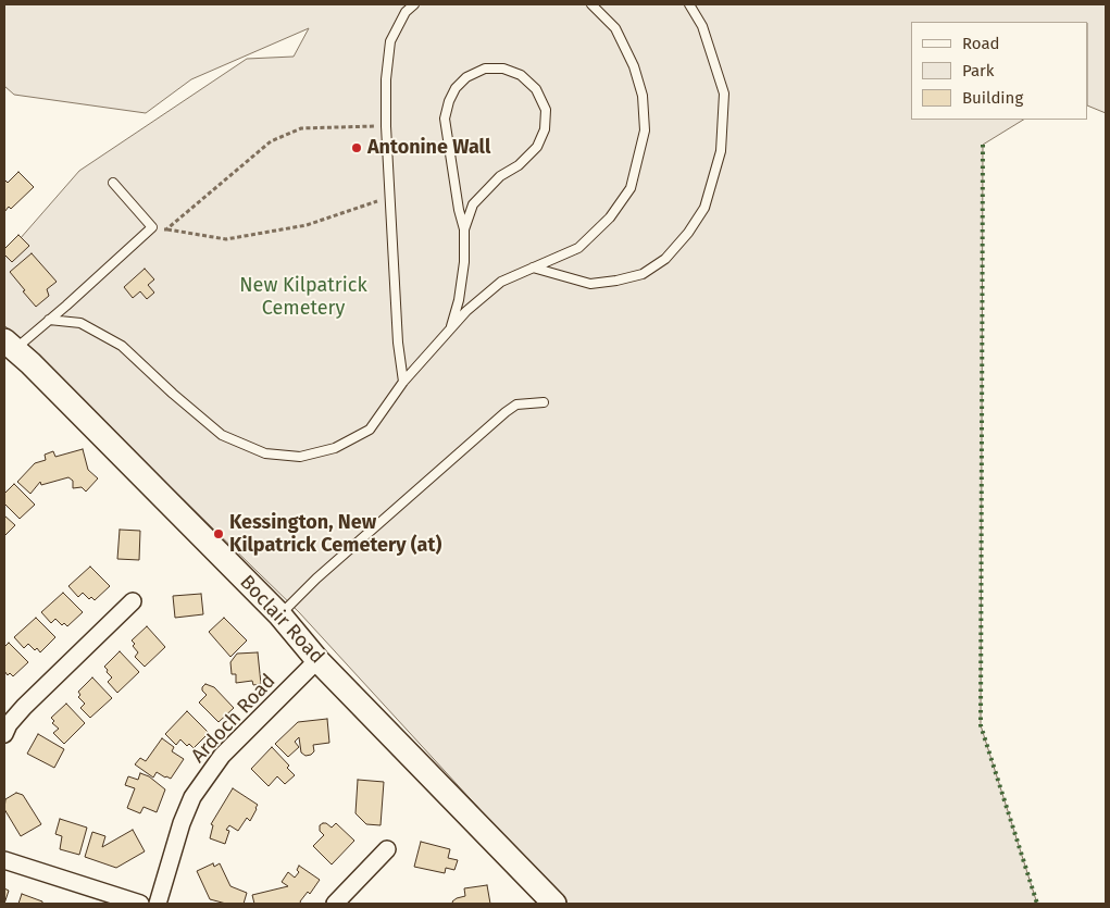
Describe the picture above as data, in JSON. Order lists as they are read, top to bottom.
{
  "streets": {
    "main road": ["Boclair Road"],
    "street": ["Ardoch Road"]
  },
  "crossings": [
    ["Boclair Road", "Ardoch Road"]
  ],
  "parks": ["New Kilpatrick Cemetery"],
  "places": ["Antonine Wall", "Kessington, New Kilpatrick Cemetery (at)"],
  "legend": ["Road", "Park", "Building"]
}
